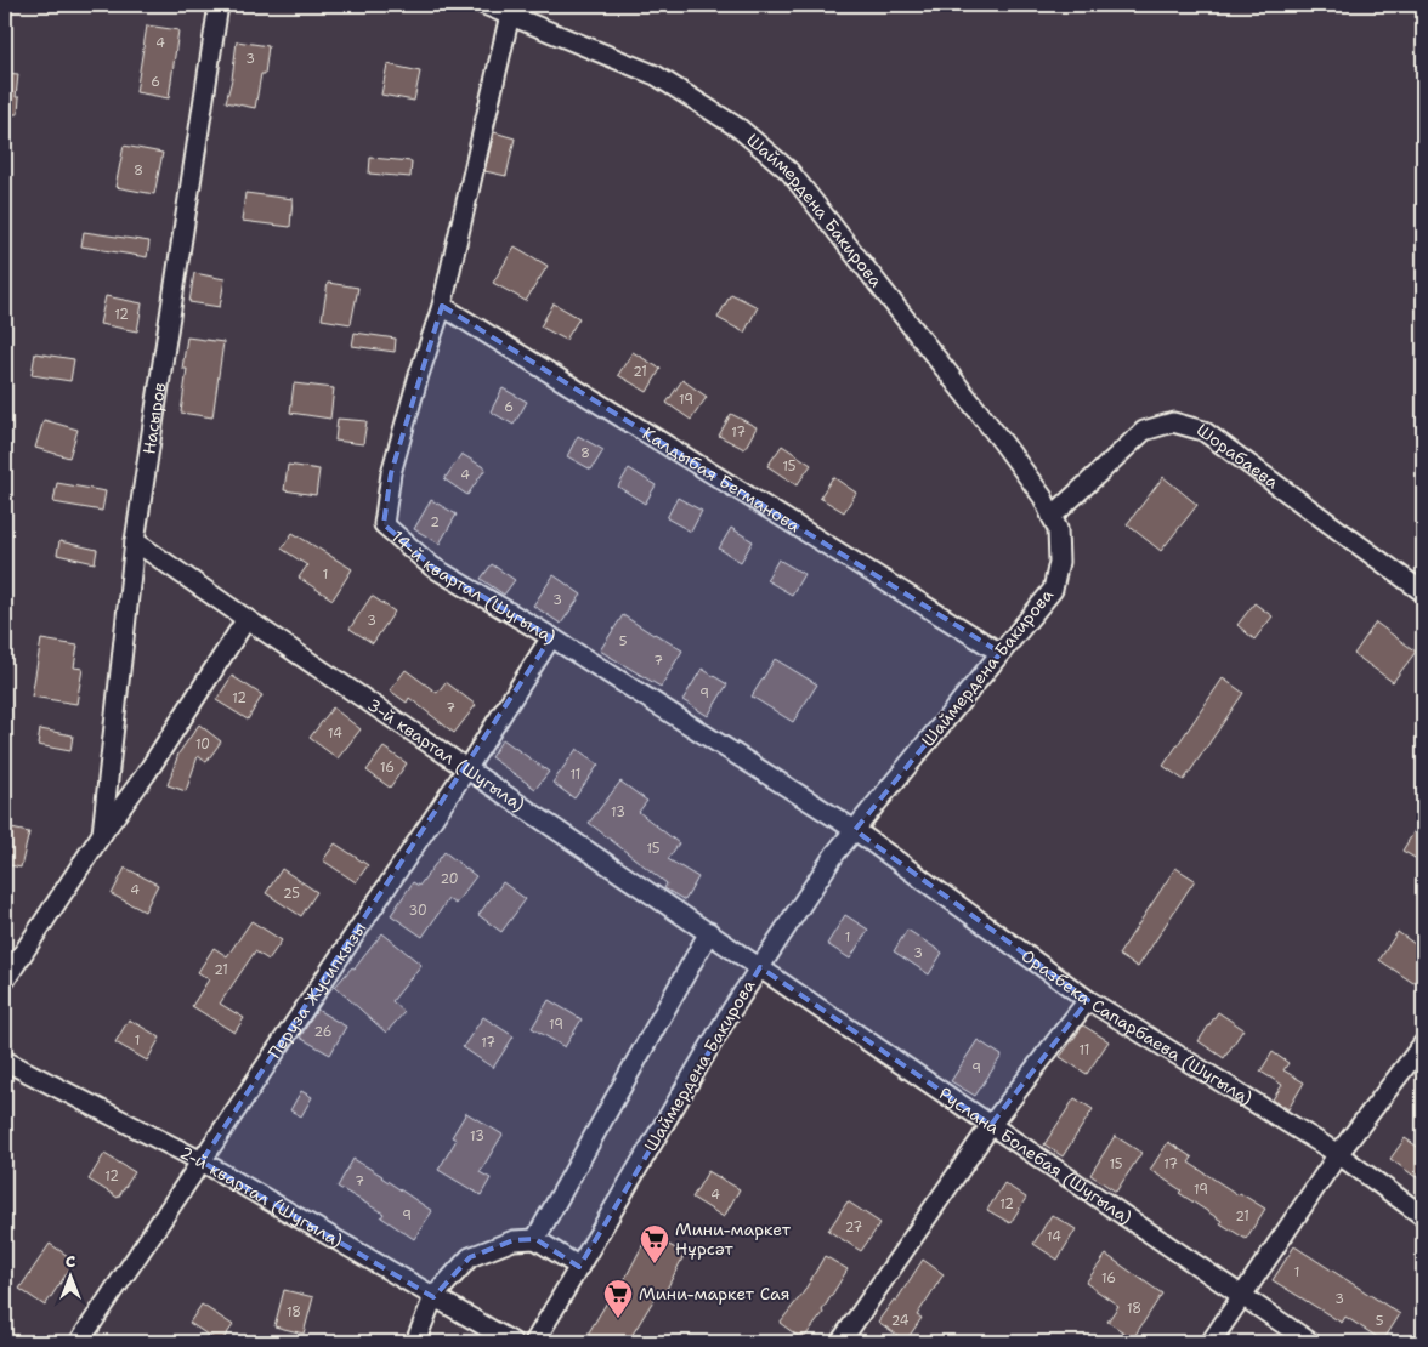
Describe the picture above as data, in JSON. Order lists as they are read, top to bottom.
{
  "streets": {
    "street": [
      "Шаймердена Бакирова",
      "Насыров",
      "Шорабаева",
      "Калдыбая Бегманова",
      "14-й квартал (Шугыла)",
      "3-й квартал (Шугыла)",
      "Перуза Жусипкызы",
      "Оразбека Сапарбаева (Шугыла)",
      "Руслана Болебая (Шугыла)",
      "2-й квартал (Шугыла)"
    ]
  },
  "crossings": [
    ["Шаймердена Бакирова", "Шорабаева"],
    ["Шаймердена Бакирова", "Калдыбая Бегманова"],
    ["Шаймердена Бакирова", "14-й квартал (Шугыла)"],
    ["Шаймердена Бакирова", "3-й квартал (Шугыла)"],
    ["Шаймердена Бакирова", "Оразбека Сапарбаева (Шугыла)"],
    ["Шаймердена Бакирова", "Руслана Болебая (Шугыла)"],
    ["Насыров", "3-й квартал (Шугыла)"],
    ["Калдыбая Бегманова", "14-й квартал (Шугыла)"],
    ["14-й квартал (Шугыла)", "Перуза Жусипкызы"],
    ["14-й квартал (Шугыла)", "Оразбека Сапарбаева (Шугыла)"],
    ["3-й квартал (Шугыла)", "Перуза Жусипкызы"],
    ["3-й квартал (Шугыла)", "Руслана Болебая (Шугыла)"],
    ["Перуза Жусипкызы", "2-й квартал (Шугыла)"]
  ],
  "places": {
    "supermarket": ["Мини-маркет Нұрсәт", "Мини-маркет Сая"]
  },
  "house_numbers": [
    "4",
    "3",
    "6",
    "8",
    "12",
    "21",
    "19",
    "6",
    "17",
    "8",
    "15",
    "4",
    "2",
    "1",
    "3",
    "3",
    "5",
    "7",
    "9",
    "12",
    "7",
    "14",
    "10",
    "16",
    "11",
    "13",
    "15",
    "20",
    "4",
    "25",
    "30",
    "1",
    "3",
    "21",
    "19",
    "26",
    "1",
    "17",
    "11",
    "9",
    "13",
    "15",
    "17",
    "12",
    "7",
    "19",
    "4",
    "12",
    "9",
    "21",
    "27",
    "14",
    "1",
    "16",
    "3",
    "18",
    "18",
    "24",
    "5"
  ],
  "north": "top"
}
